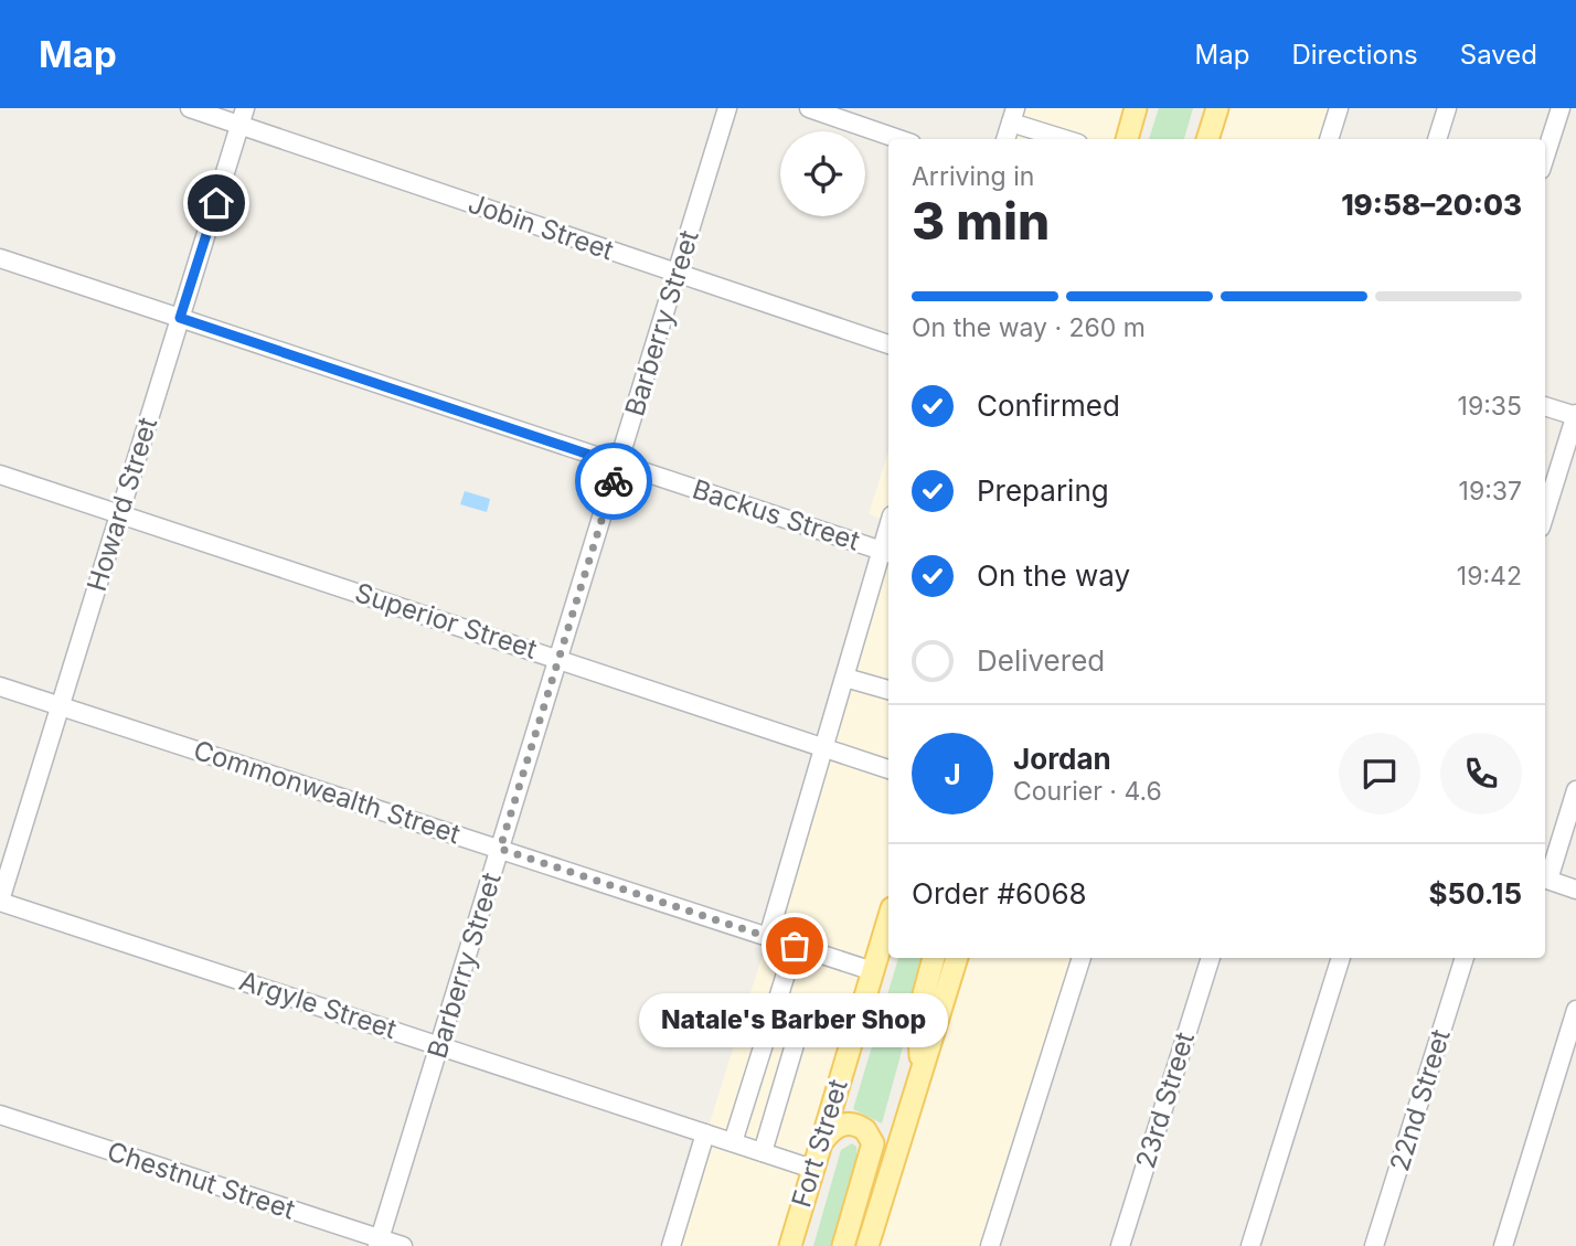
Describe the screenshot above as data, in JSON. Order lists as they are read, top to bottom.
{
  "streets": {
    "main road": ["Fort Street"],
    "street": [
      "Jobin Street",
      "Barberry Street",
      "Howard Street",
      "Backus Street",
      "Superior Street",
      "Commonwealth Street",
      "Argyle Street",
      "23rd Street",
      "22nd Street",
      "Chestnut Street"
    ]
  },
  "crossings": [
    ["Jobin Street", "Barberry Street"],
    ["Jobin Street", "Howard Street"],
    ["Barberry Street", "Backus Street"],
    ["Barberry Street", "Superior Street"],
    ["Barberry Street", "Commonwealth Street"],
    ["Barberry Street", "Argyle Street"],
    ["Barberry Street", "Chestnut Street"],
    ["Howard Street", "Backus Street"],
    ["Howard Street", "Superior Street"],
    ["Howard Street", "Commonwealth Street"],
    ["Howard Street", "Argyle Street"],
    ["Commonwealth Street", "Fort Street"],
    ["Argyle Street", "Fort Street"]
  ],
  "places": ["Natale's Barber Shop"],
  "page": {
    "header": "Map",
    "nav": ["Map", "Directions", "Saved"],
    "heading": ["3 min", "Arriving in", "19:58–20:03"],
    "panel": [
      "Jordan",
      "Courier · 4.6",
      "Order #6068",
      "$50.15"
    ],
    "bar": "On the way · 260 m",
    "list": [
      ["Confirmed", "19:35"],
      ["Preparing", "19:37"],
      ["On the way", "19:42"],
      "Delivered"
    ],
    "round": "J",
    "bubble": "Natale's Barber Shop"
  }
}
